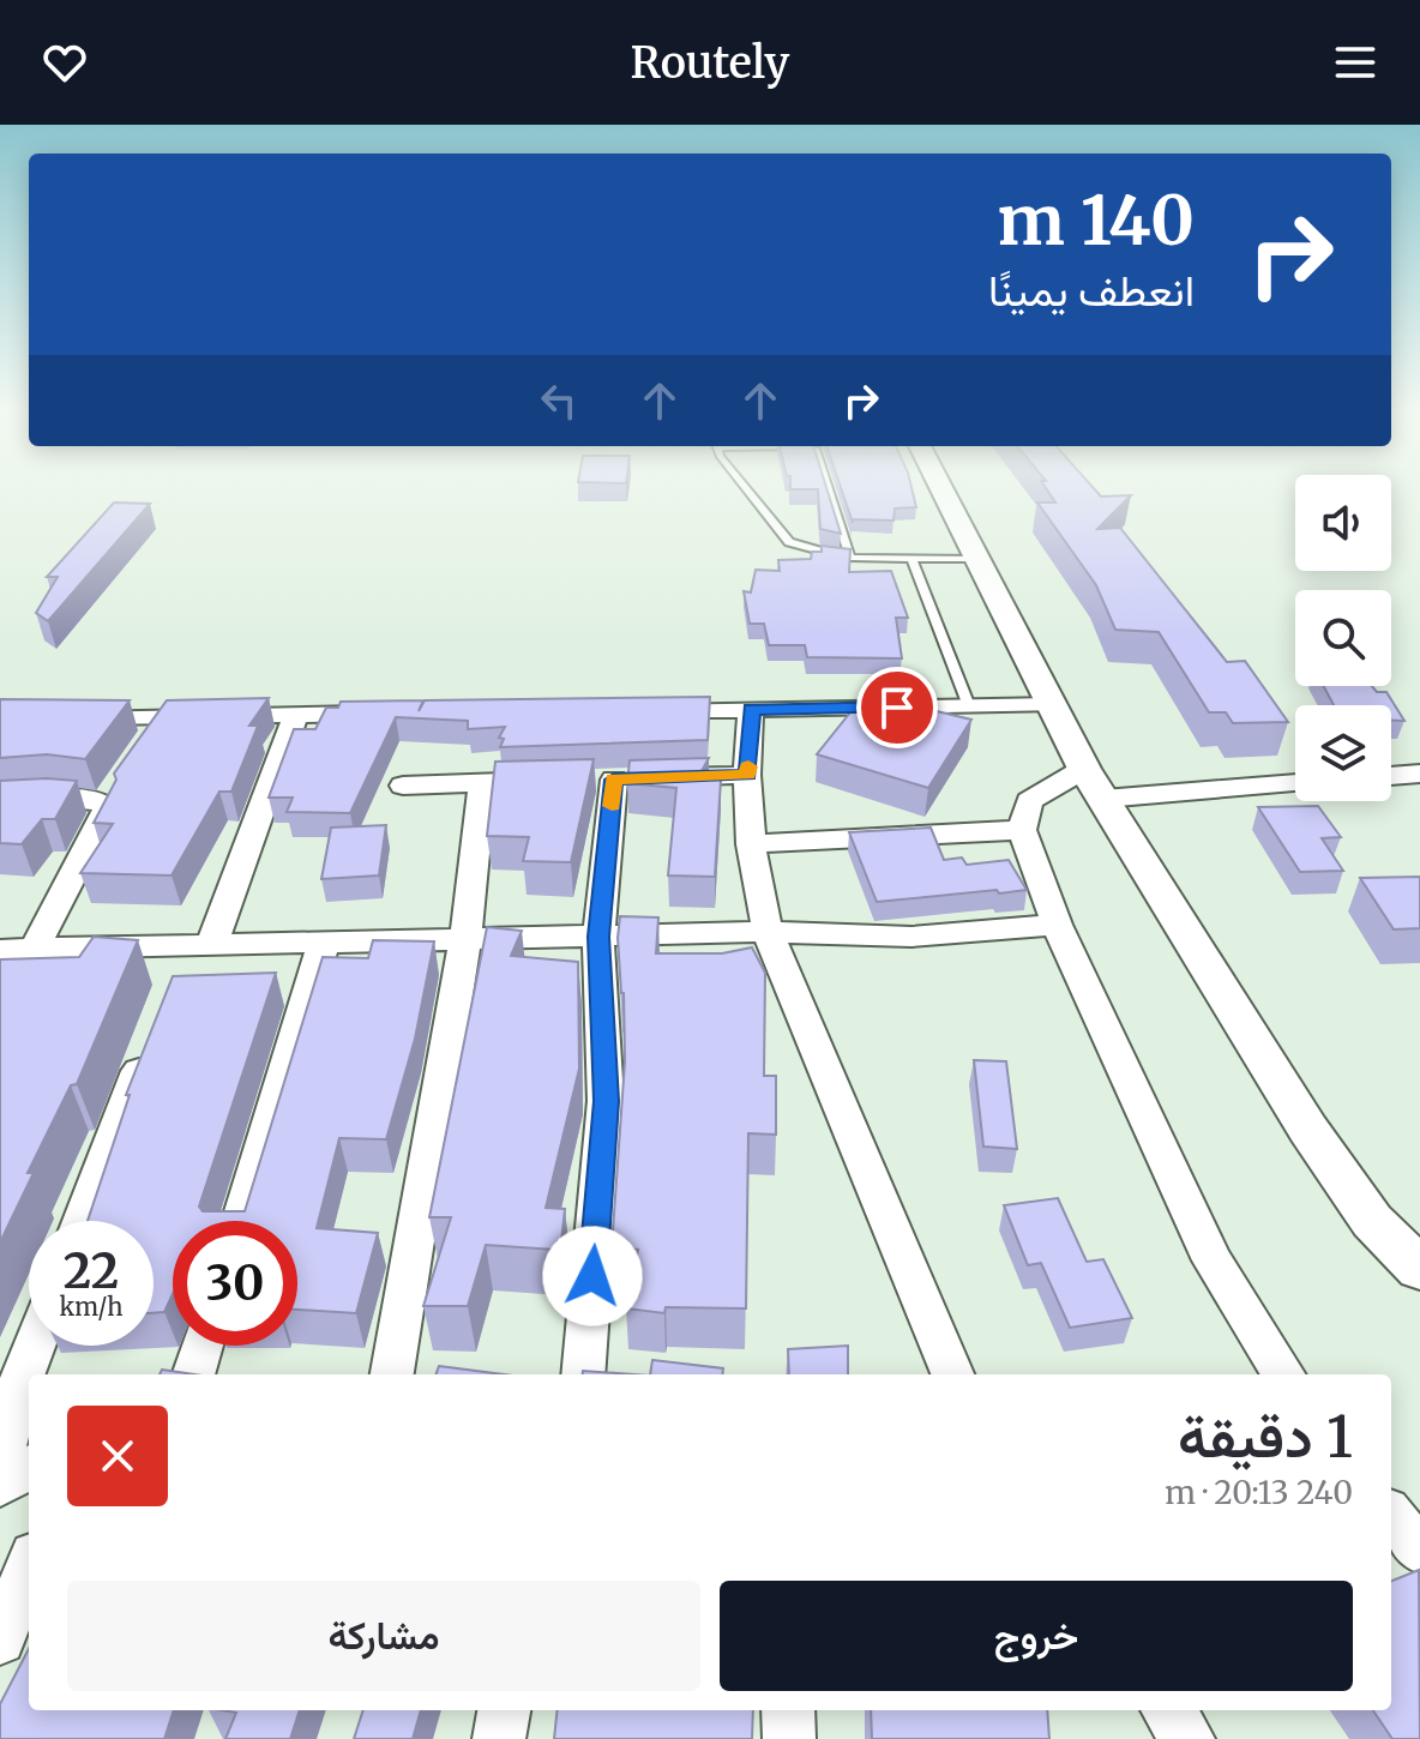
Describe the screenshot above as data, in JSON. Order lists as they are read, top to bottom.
{
  "page": {
    "header": "Routely",
    "turn": ["140 m", "انعطف يمينًا"],
    "speed": "22 km/h",
    "limit": "30",
    "heading": ["1 دقيقة", "240 m · 20:13"],
    "buttons": ["خروج", "مشاركة"]
  }
}
